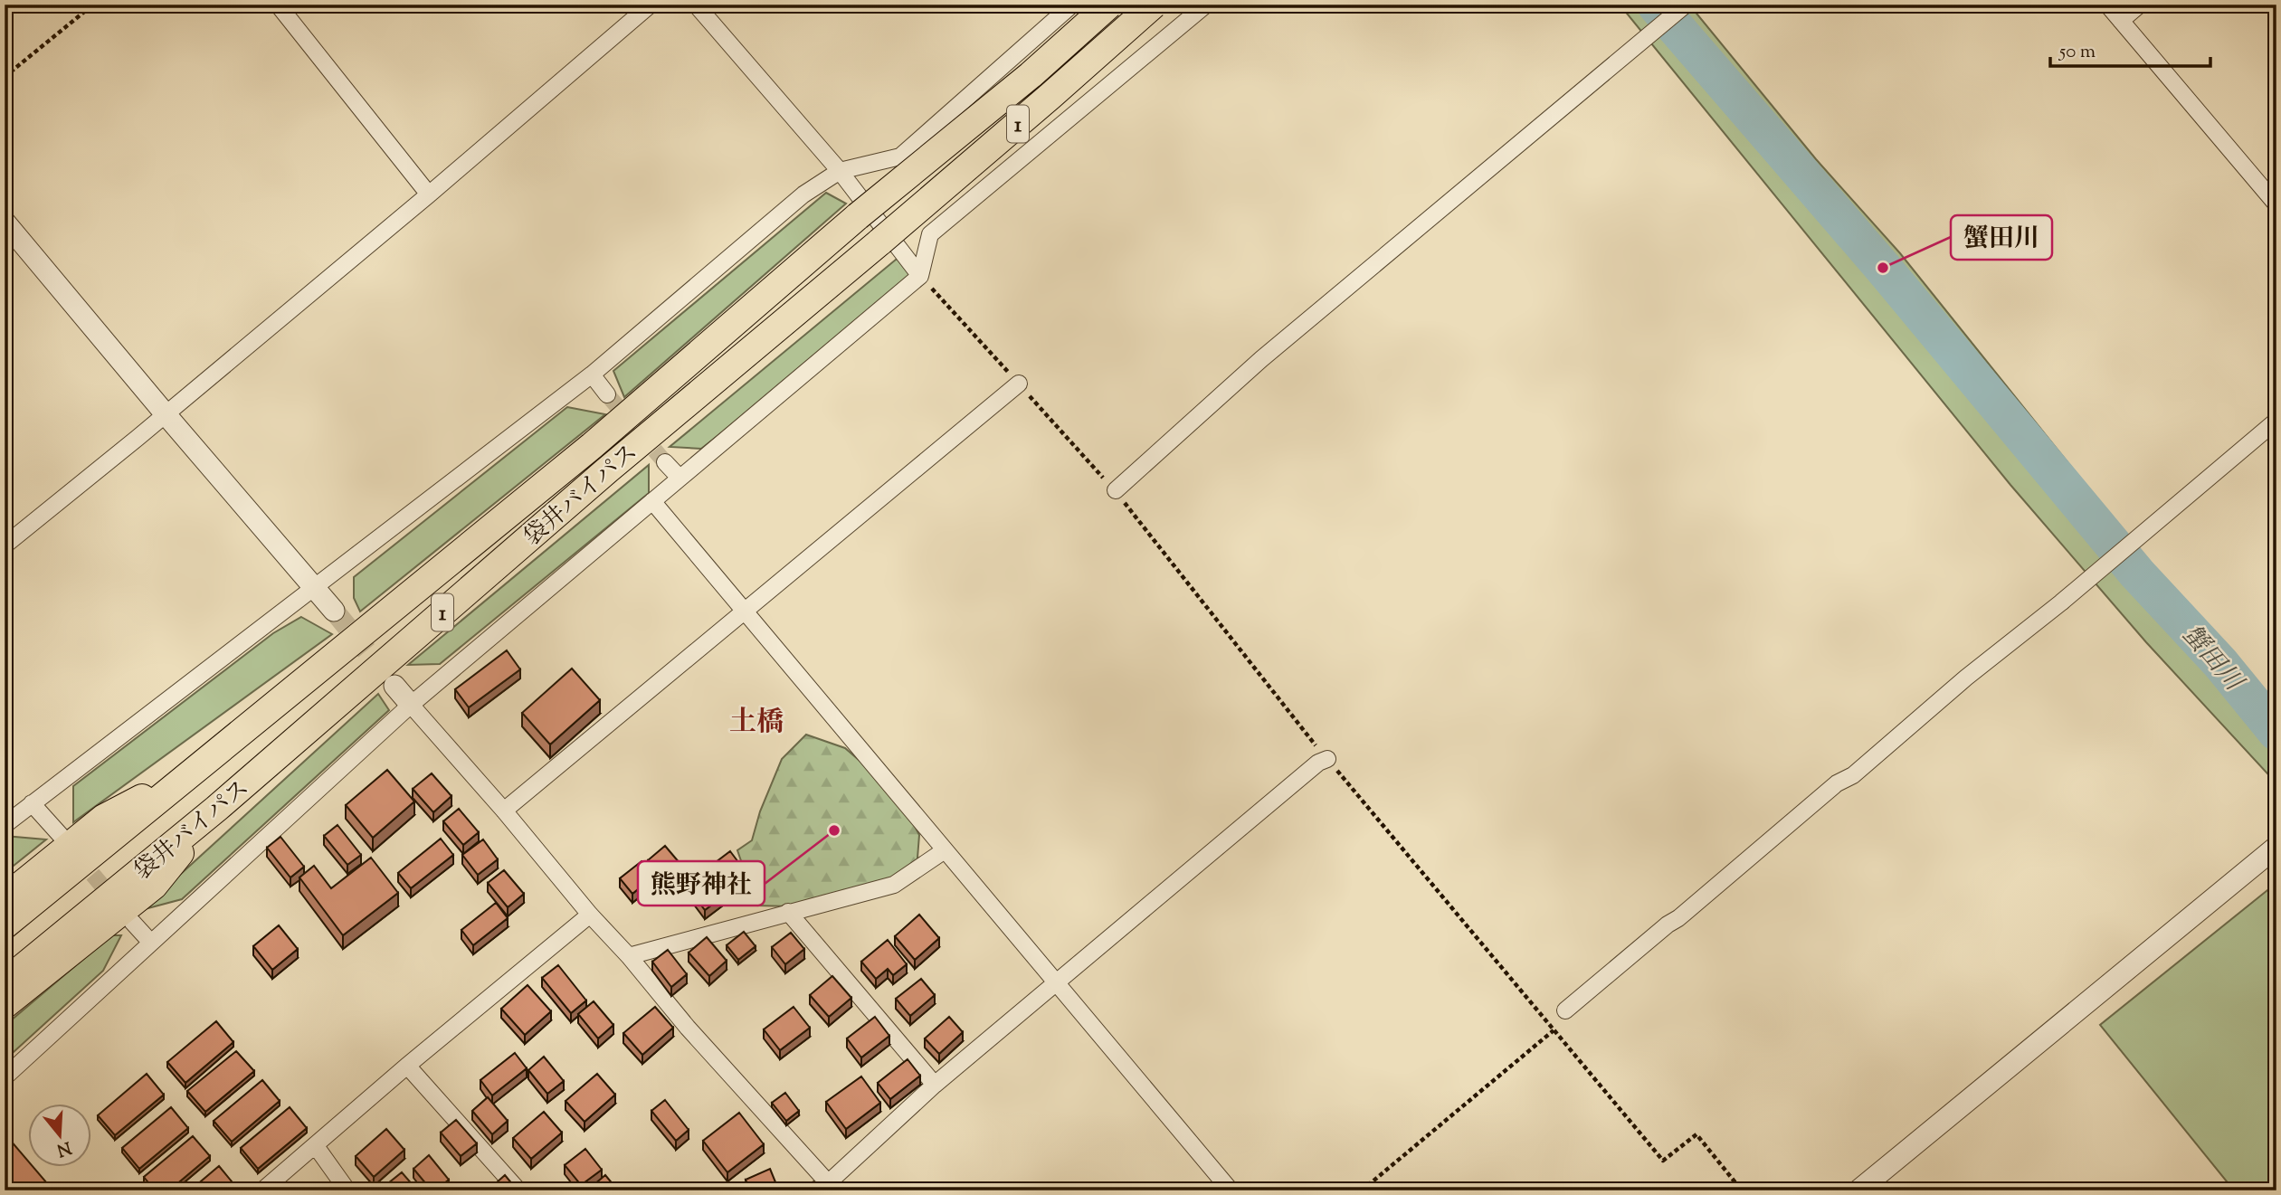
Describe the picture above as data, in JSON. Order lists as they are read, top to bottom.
{
  "streets": {
    "highway": ["1", "袋井バイパス"]
  },
  "districts": ["土橋"],
  "water": ["蟹田川"],
  "places": ["蟹田川", "熊野神社"],
  "scale_bar": "50 m",
  "north": "bottom"
}
